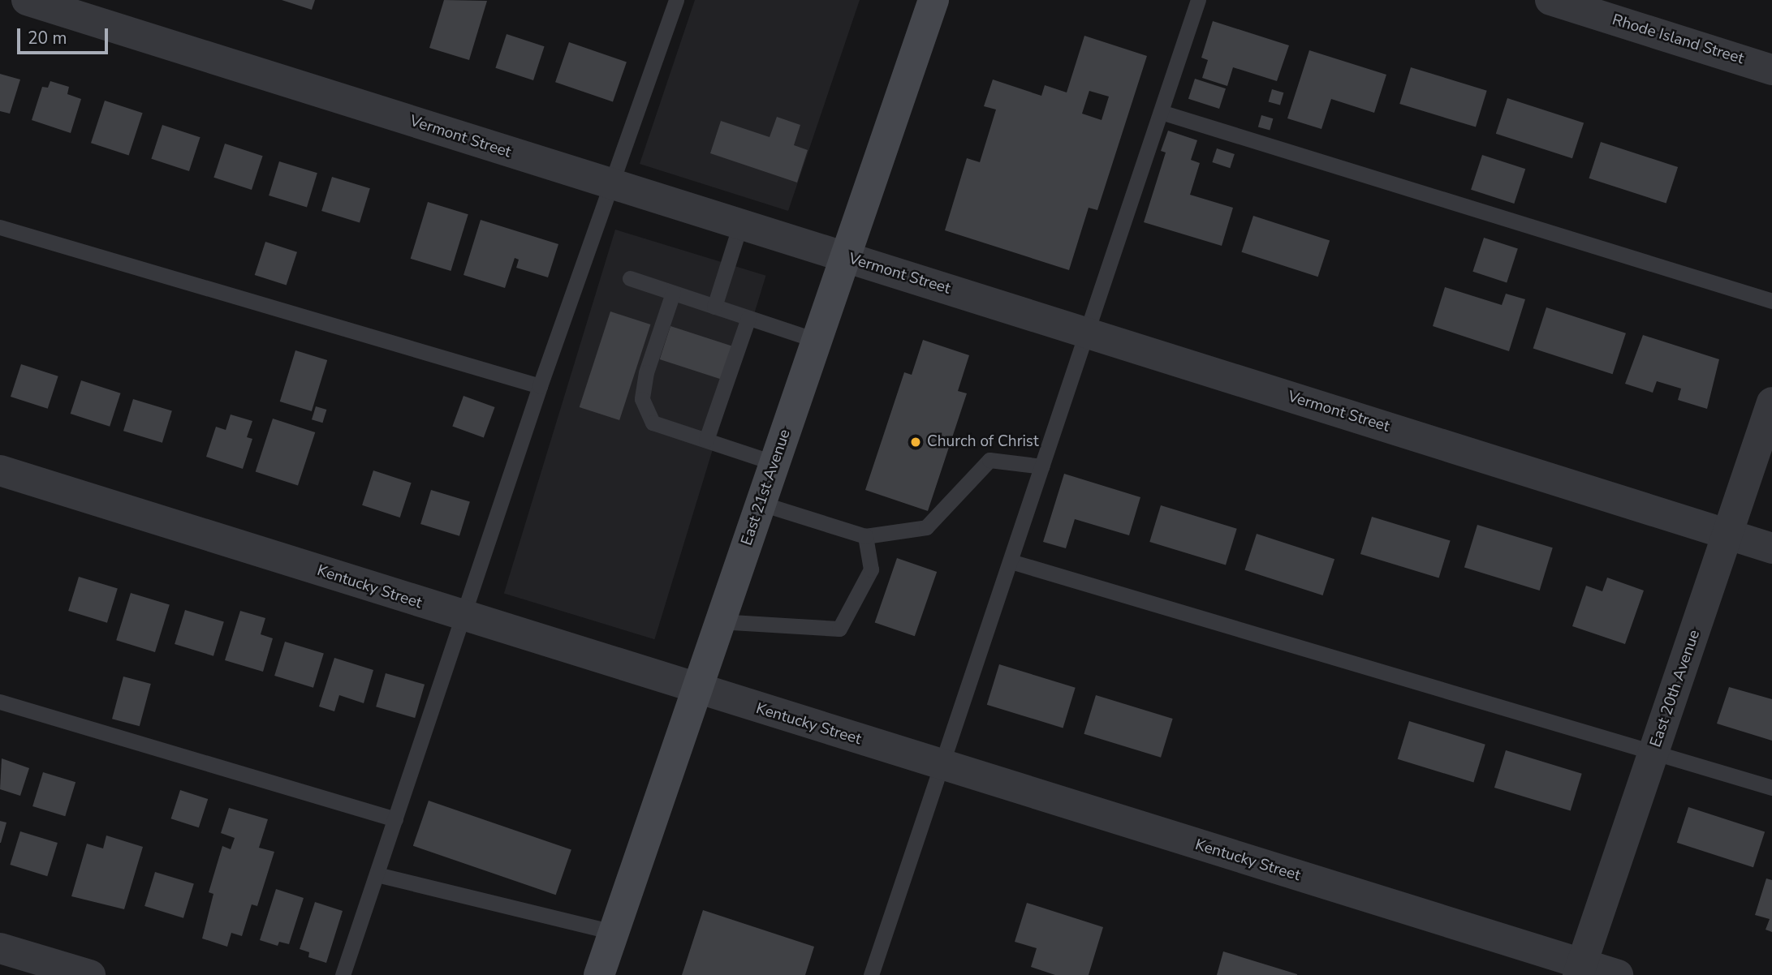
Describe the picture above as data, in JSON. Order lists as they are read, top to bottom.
{
  "streets": {
    "street": [
      "Rhode Island Street",
      "Vermont Street",
      "East 21st Avenue",
      "Kentucky Street",
      "East 20th Avenue"
    ]
  },
  "crossings": [
    ["Vermont Street", "East 21st Avenue"],
    ["Vermont Street", "East 20th Avenue"],
    ["East 21st Avenue", "Kentucky Street"],
    ["Kentucky Street", "East 20th Avenue"]
  ],
  "places": ["Church of Christ"],
  "scale_bar": "20 m"
}
